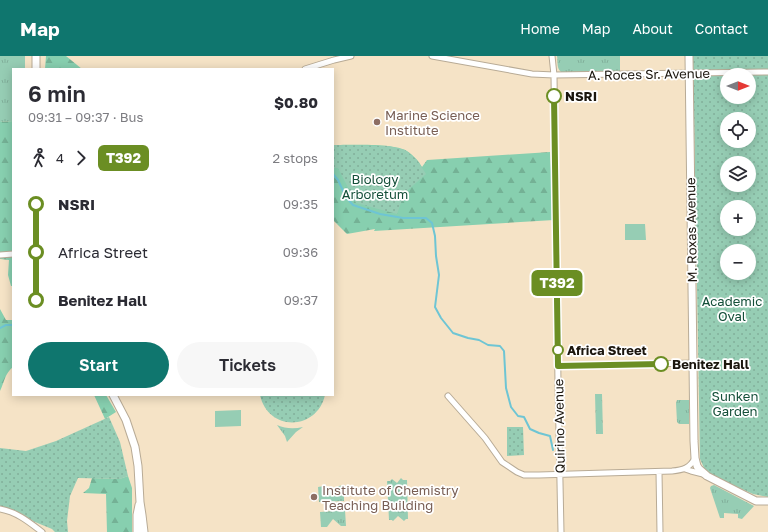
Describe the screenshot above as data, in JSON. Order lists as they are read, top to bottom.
{
  "streets": {
    "street": ["A. Roces Sr. Avenue", "M. Roxas Avenue", "Quirino Avenue"]
  },
  "crossings": [
    ["A. Roces Sr. Avenue", "M. Roxas Avenue"],
    ["A. Roces Sr. Avenue", "Quirino Avenue"]
  ],
  "parks": ["Biology Arboretum", "Academic Oval", "Sunken Garden"],
  "places": [
    "NSRI",
    "Marine Science Institute",
    "Africa Street",
    "Benitez Hall",
    "Institute of Chemistry Teaching Building"
  ],
  "lines": ["bus line T392"],
  "north": "right",
  "page": {
    "header": "Map",
    "nav": [
      "Home",
      "Map",
      "About",
      "Contact"
    ],
    "on_map": "T392",
    "map_buttons": ["+", "−"],
    "heading": ["6 min", "09:31 – 09:37 · Bus", "$0.80"],
    "legs": ["4", "T392", "2 stops"],
    "list": [
      {
        "name": "NSRI",
        "value": "09:35"
      },
      {
        "name": "Africa Street",
        "value": "09:36"
      },
      {
        "name": "Benitez Hall",
        "value": "09:37"
      }
    ],
    "buttons": ["Start", "Tickets"]
  }
}
